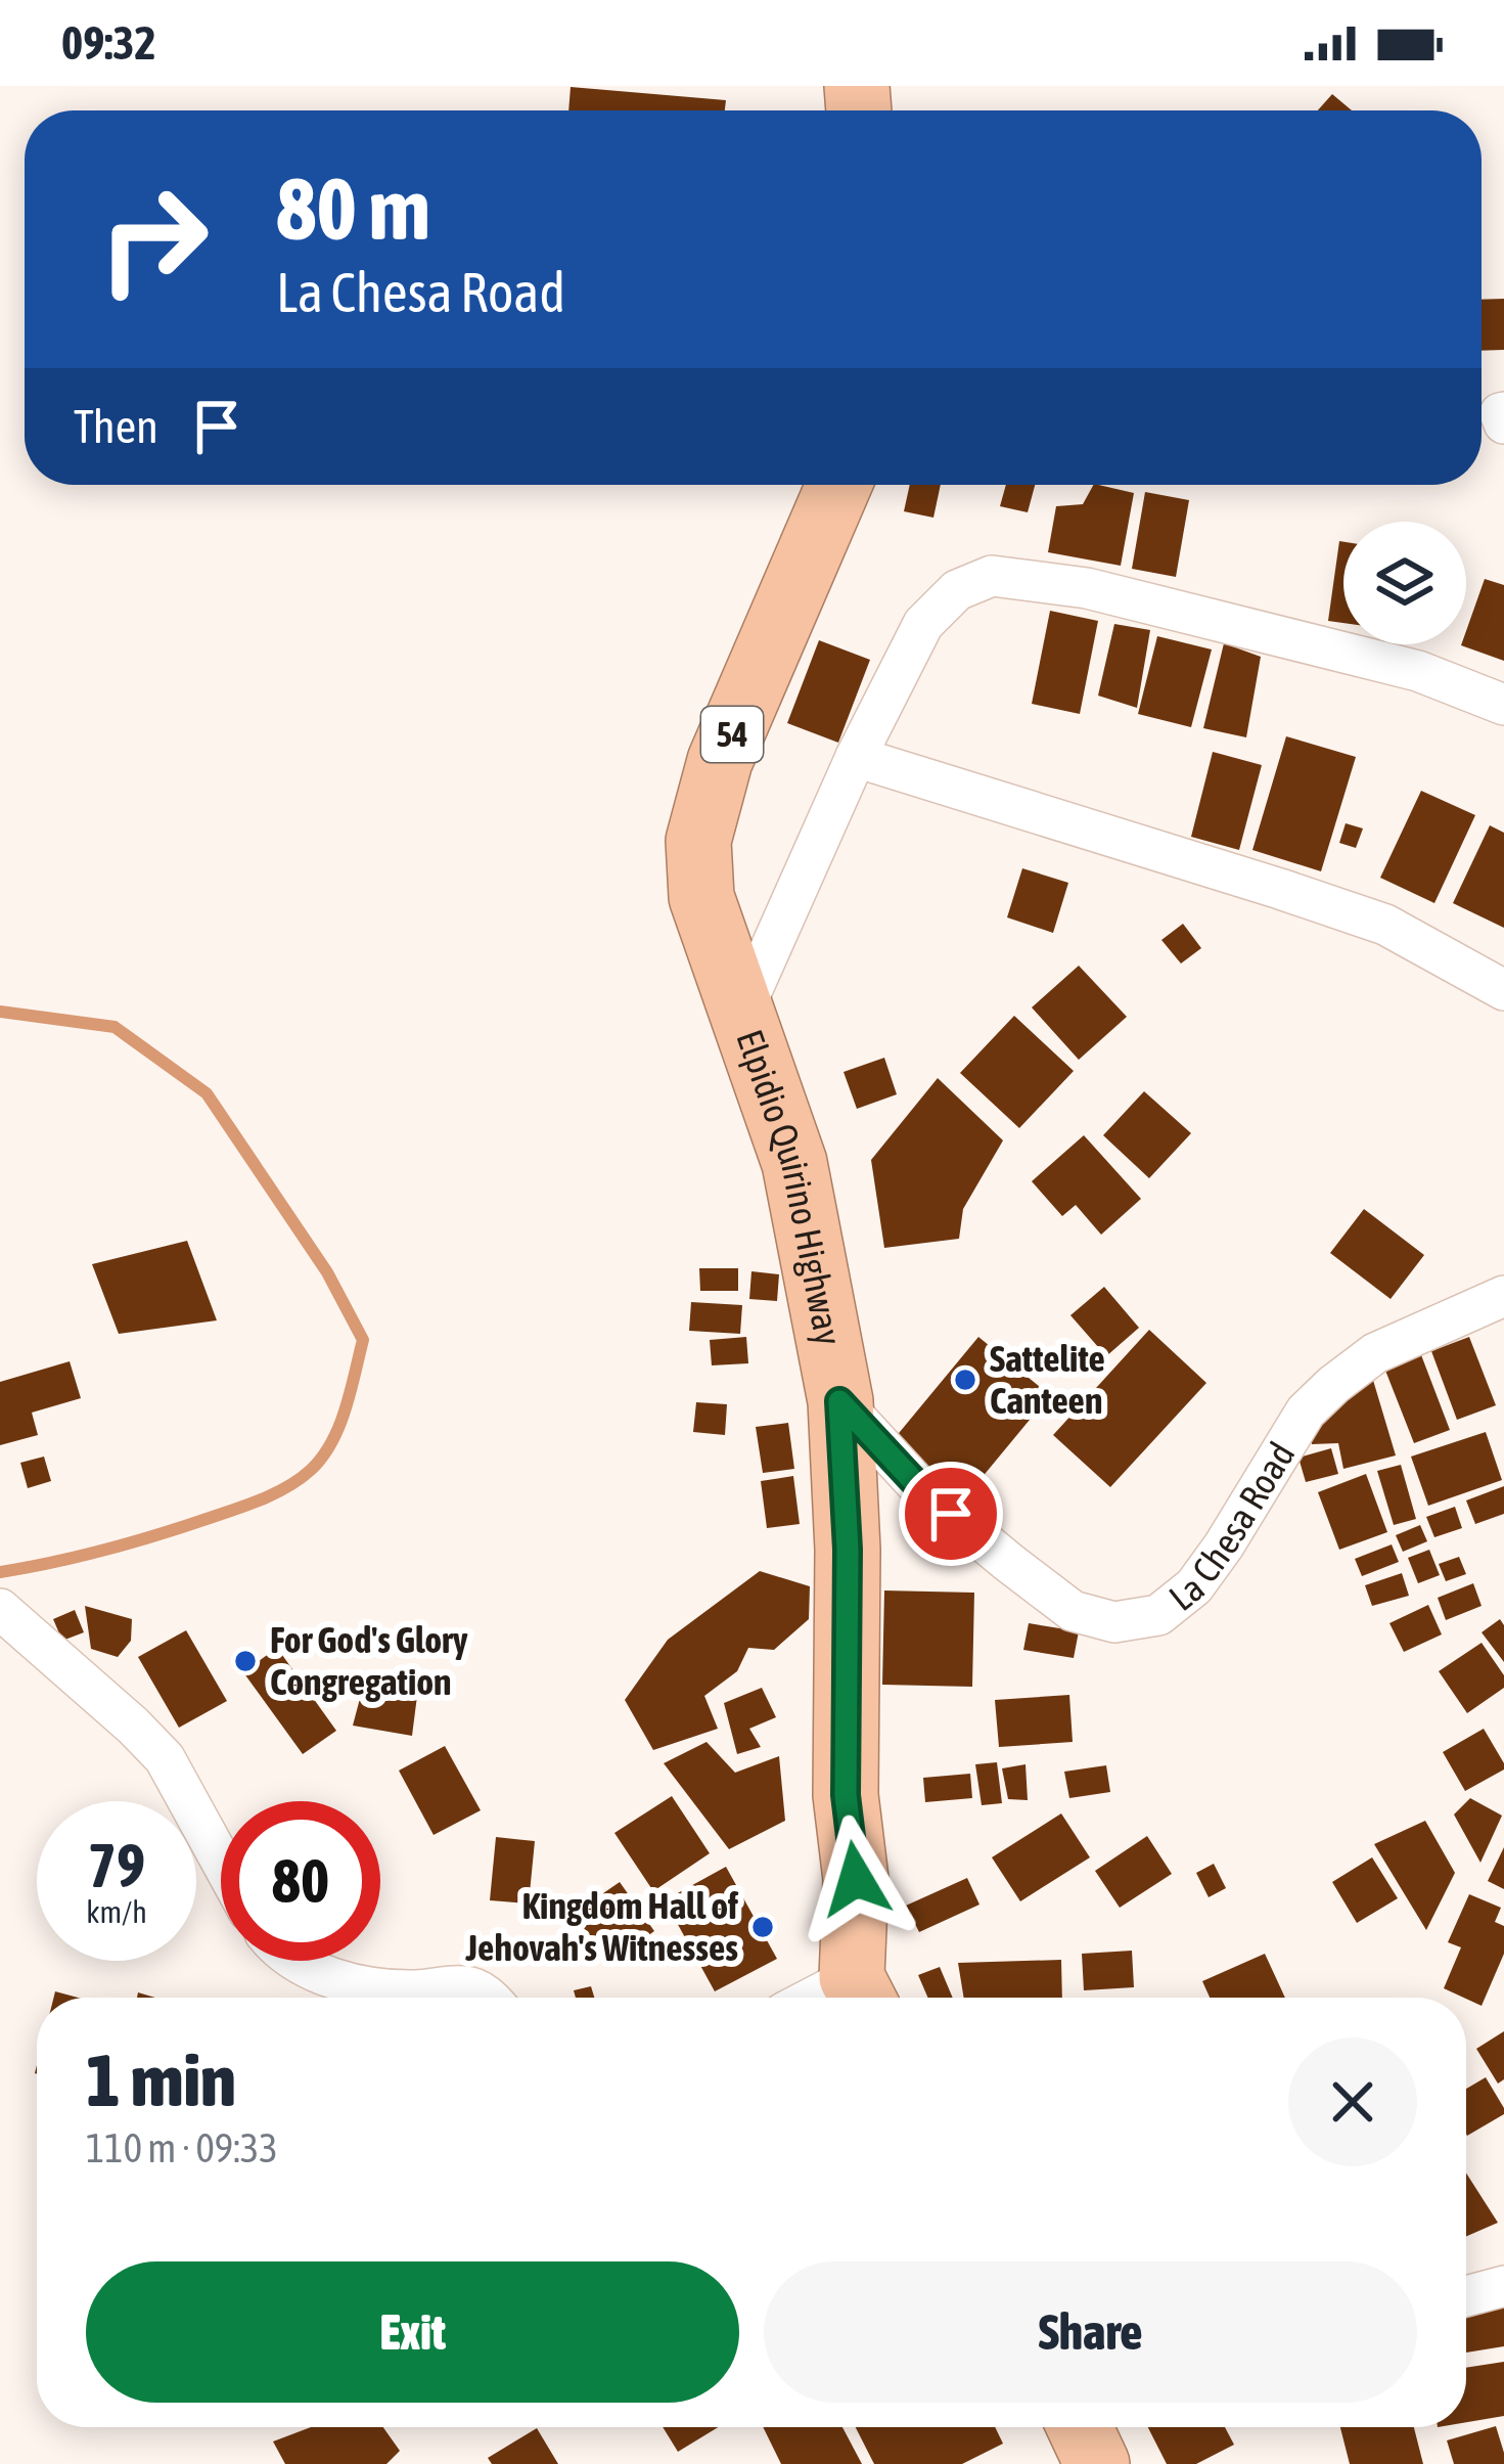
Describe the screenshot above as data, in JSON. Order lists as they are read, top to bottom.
{
  "streets": {
    "highway": ["54", "Elpidio Quirino Highway"],
    "street": ["La Chesa Road"]
  },
  "crossings": [
    ["Elpidio Quirino Highway", "La Chesa Road"]
  ],
  "places": ["Sattelite Canteen", "For God's Glory Congregation", "Kingdom Hall of Jehovah's Witnesses"],
  "page": {
    "status": "09:32",
    "turn": ["80 m", "La Chesa Road"],
    "then": "Then",
    "speed": "79 km/h",
    "limit": "80",
    "heading": ["1 min", "110 m · 09:33"],
    "buttons": ["Exit", "Share"]
  }
}
